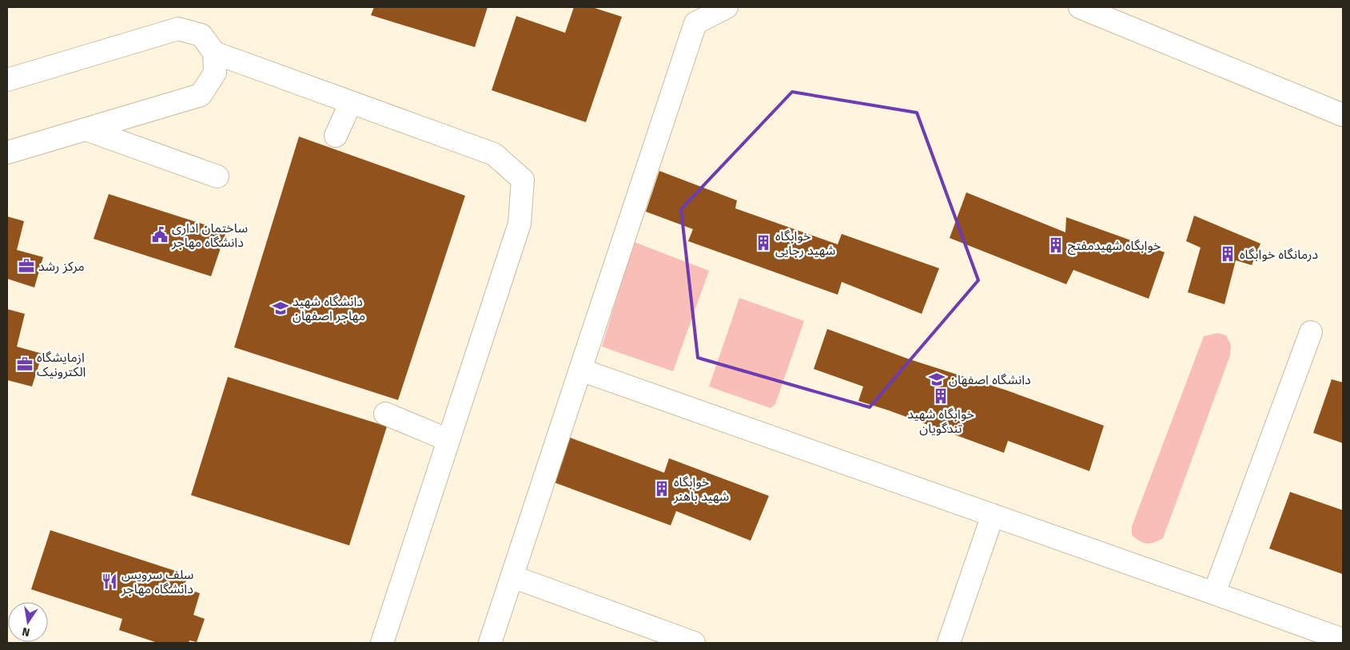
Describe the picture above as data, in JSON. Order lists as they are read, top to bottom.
{
  "places": {
    "public building": ["ساختمان اداری دانشگاه مهاجر"],
    "building": [
      "خوابگاه شهید رجایی",
      "خوابگاه شهیدمفتح",
      "درمانگاه خوابگاه",
      "خوابگاه شهید تندگویان",
      "خوابگاه شهید باهنر"
    ],
    "office": ["مرکز رشد", "ازمایشگاه الکترونیک"],
    "school or university": ["دانشگاه شهید مهاجر اصفهان", "دانشگاه اصفهان"],
    "restaurant": ["سلف سرویس دانشگاه مهاجر"]
  },
  "north": "bottom"
}
